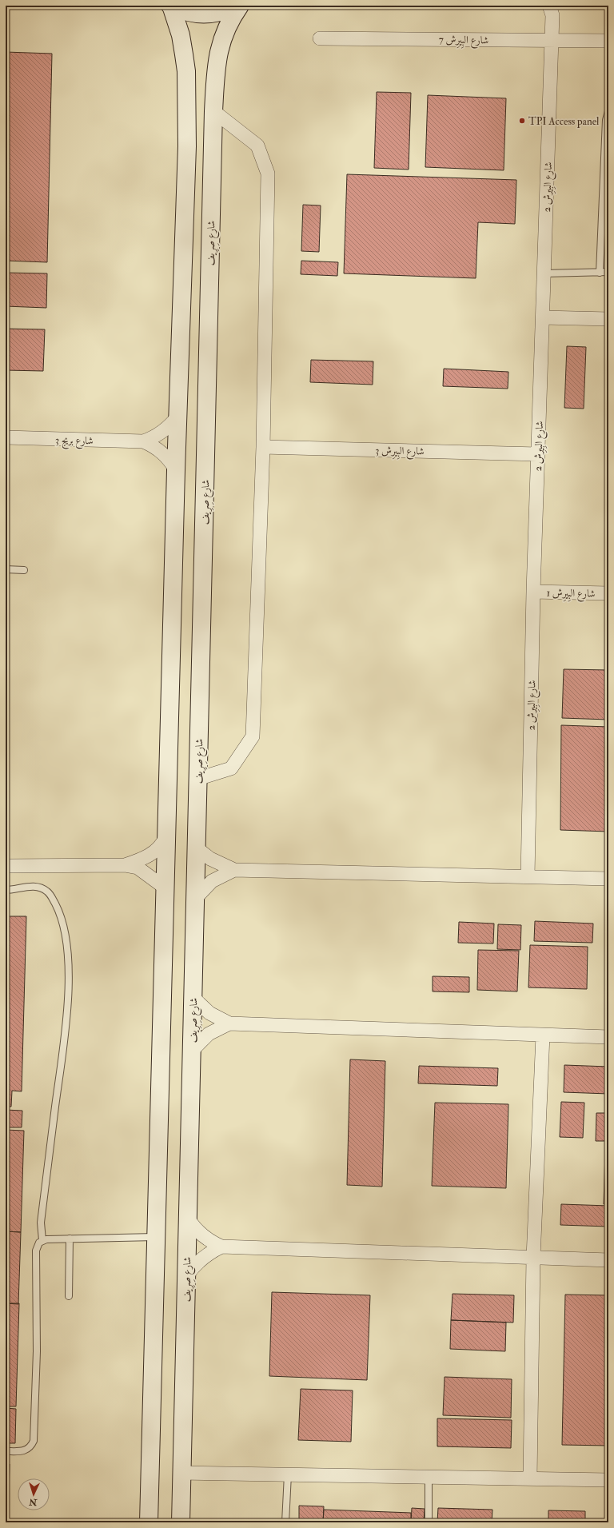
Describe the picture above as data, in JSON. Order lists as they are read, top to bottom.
{
  "streets": {
    "main road": ["شارع صِرِيف"],
    "street": [
      "شارع البِيرِش 7",
      "شارع البِيرِش 2",
      "شارع بريج 3",
      "شارع البِيرِش 3",
      "شارع البِيرِش 1"
    ]
  },
  "crossings": [
    ["شارع البِيرِش 7", "شارع البِيرِش 2"],
    ["شارع البِيرِش 2", "شارع البِيرِش 3"],
    ["شارع البِيرِش 2", "شارع البِيرِش 1"]
  ],
  "places": ["TPI Access panel"],
  "north": "bottom"
}
